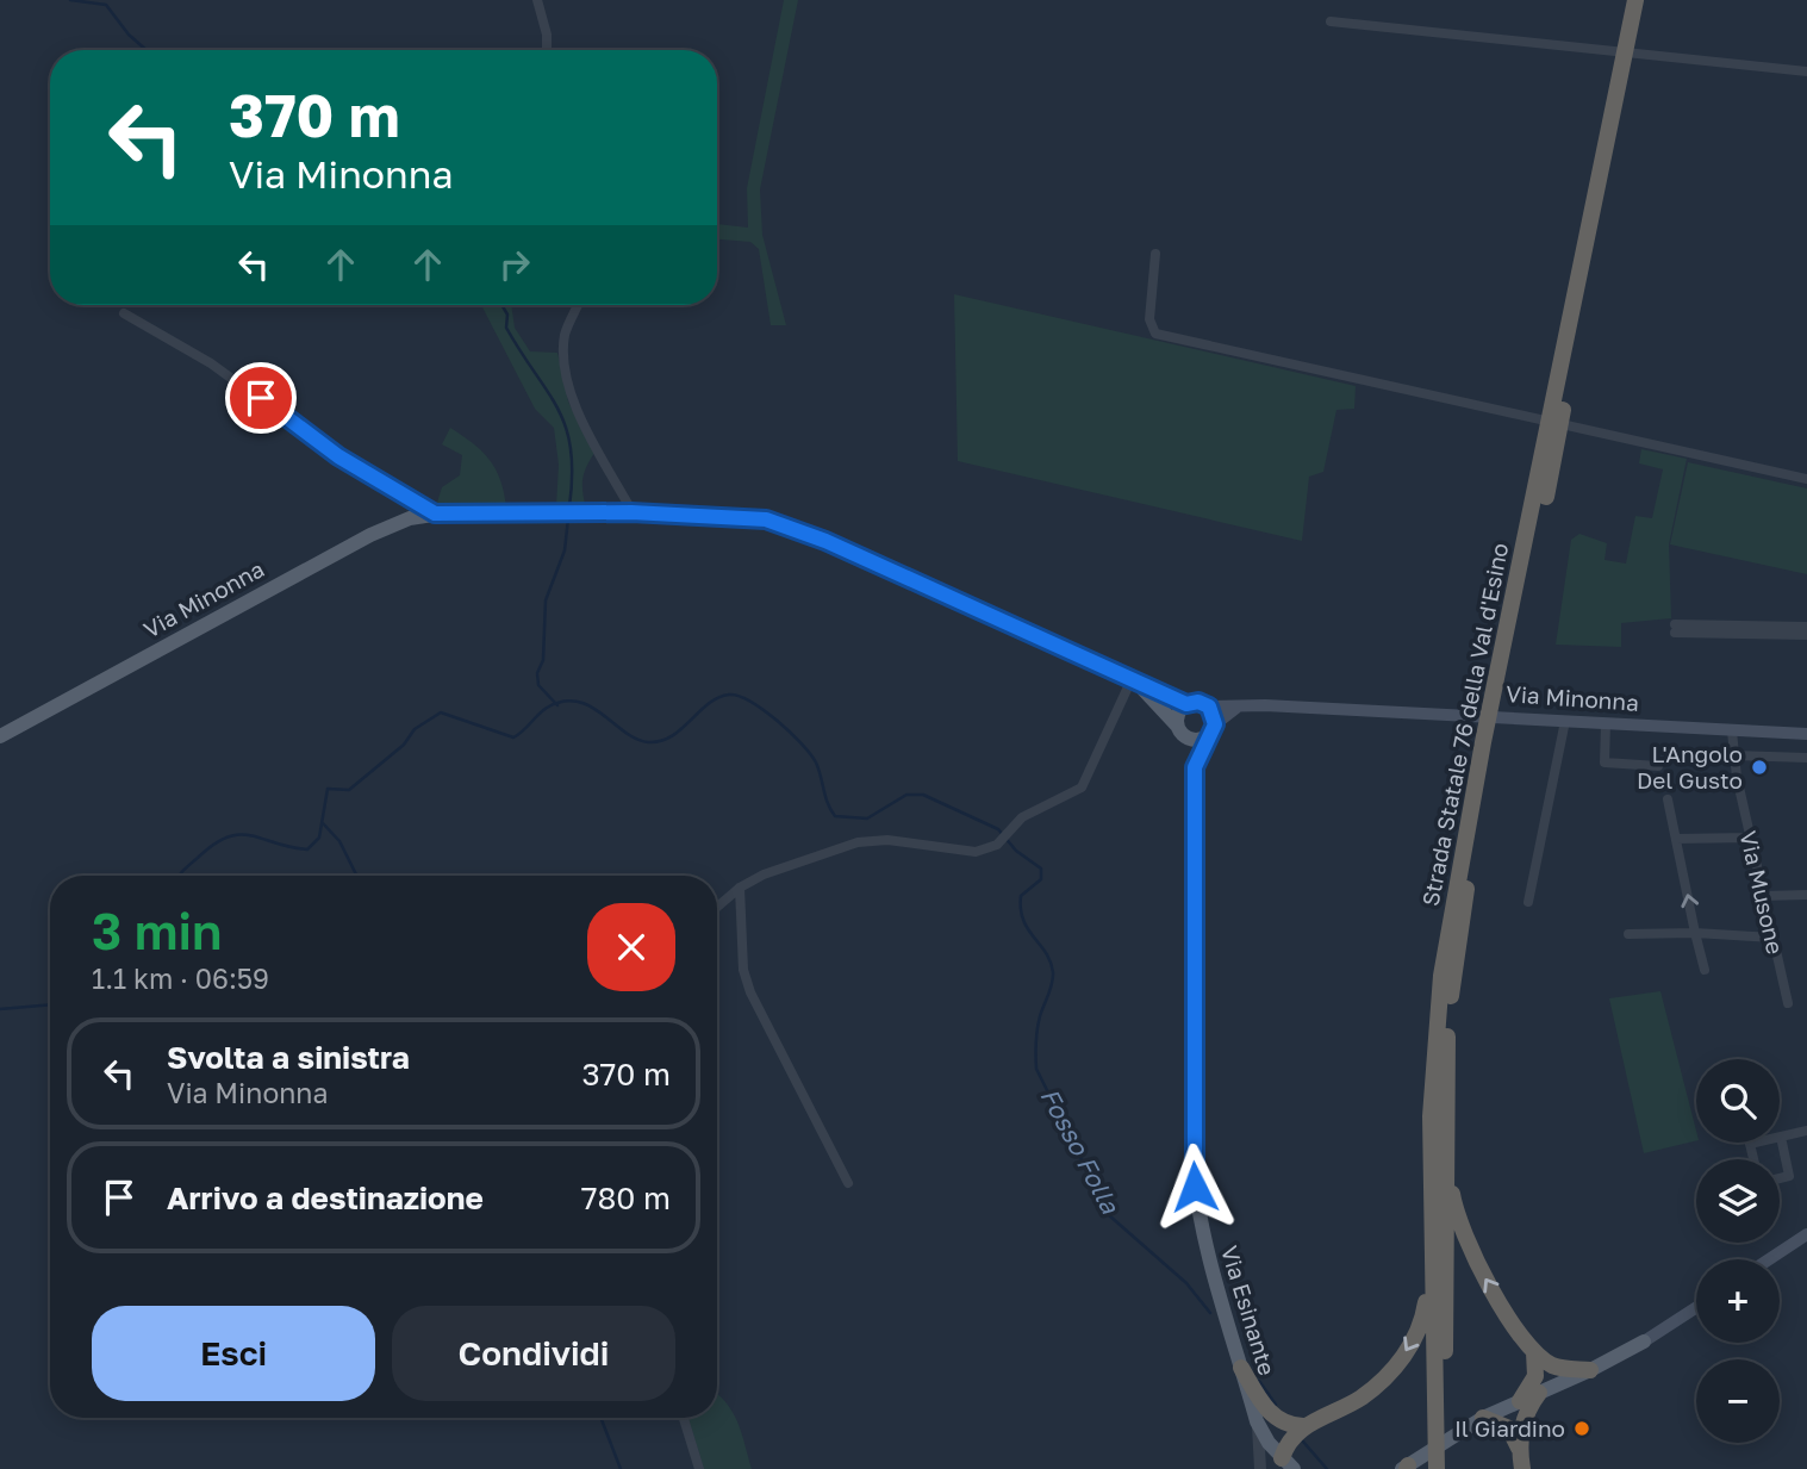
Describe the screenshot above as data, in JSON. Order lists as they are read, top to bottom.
{
  "streets": {
    "highway": ["Strada Statale 76 della Val d'Esino"],
    "main road": ["Via Minonna", "Via Esinante"],
    "street": ["Via Musone"]
  },
  "crossings": [
    ["Via Minonna", "Via Musone"],
    ["Via Minonna", "Via Esinante"]
  ],
  "water": ["Fosso Folla"],
  "places": ["L'Angolo Del Gusto", "Il Giardino"],
  "page": {
    "turn": ["370 m", "Via Minonna"],
    "heading": ["3 min", "1.1 km · 06:59"],
    "list": [
      {
        "name": "Svolta a sinistra",
        "note": "Via Minonna",
        "value": "370 m"
      },
      {
        "name": "Arrivo a destinazione",
        "value": "780 m"
      }
    ],
    "map_buttons": ["+", "−"],
    "buttons": ["Esci", "Condividi"]
  }
}
